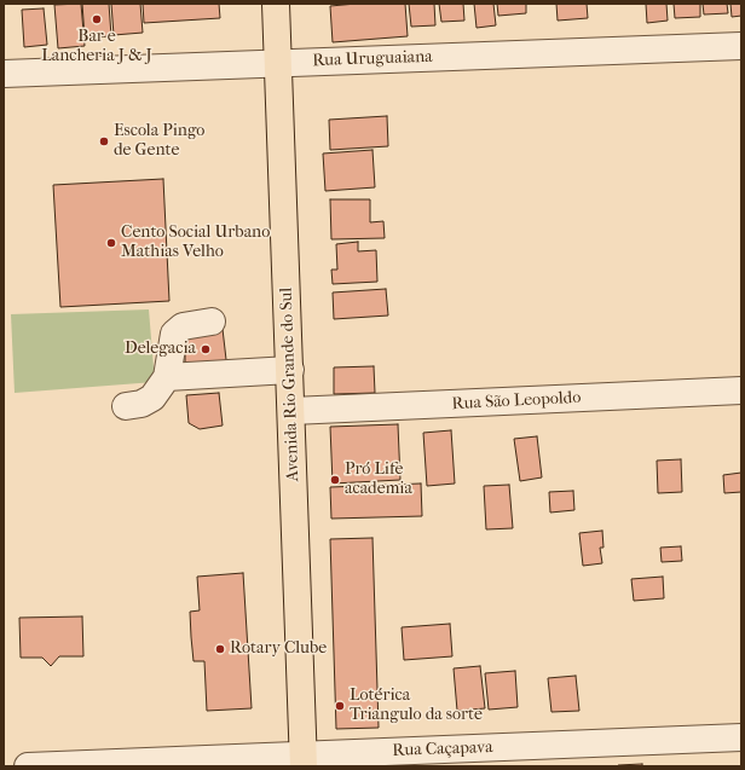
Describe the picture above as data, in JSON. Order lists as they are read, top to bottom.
{
  "streets": {
    "main road": ["Avenida Rio Grande do Sul"],
    "street": ["Rua Uruguaiana", "Rua São Leopoldo", "Rua Caçapava"]
  },
  "crossings": [
    ["Rua Uruguaiana", "Avenida Rio Grande do Sul"],
    ["Avenida Rio Grande do Sul", "Rua São Leopoldo"],
    ["Avenida Rio Grande do Sul", "Rua Caçapava"]
  ],
  "places": [
    "Bar e Lancheria J & J",
    "Escola Pingo de Gente",
    "Cento Social Urbano Mathias Velho",
    "Delegacia",
    "Pró Life academia",
    "Rotary Clube",
    "Lotérica Triangulo da sorte"
  ]
}
